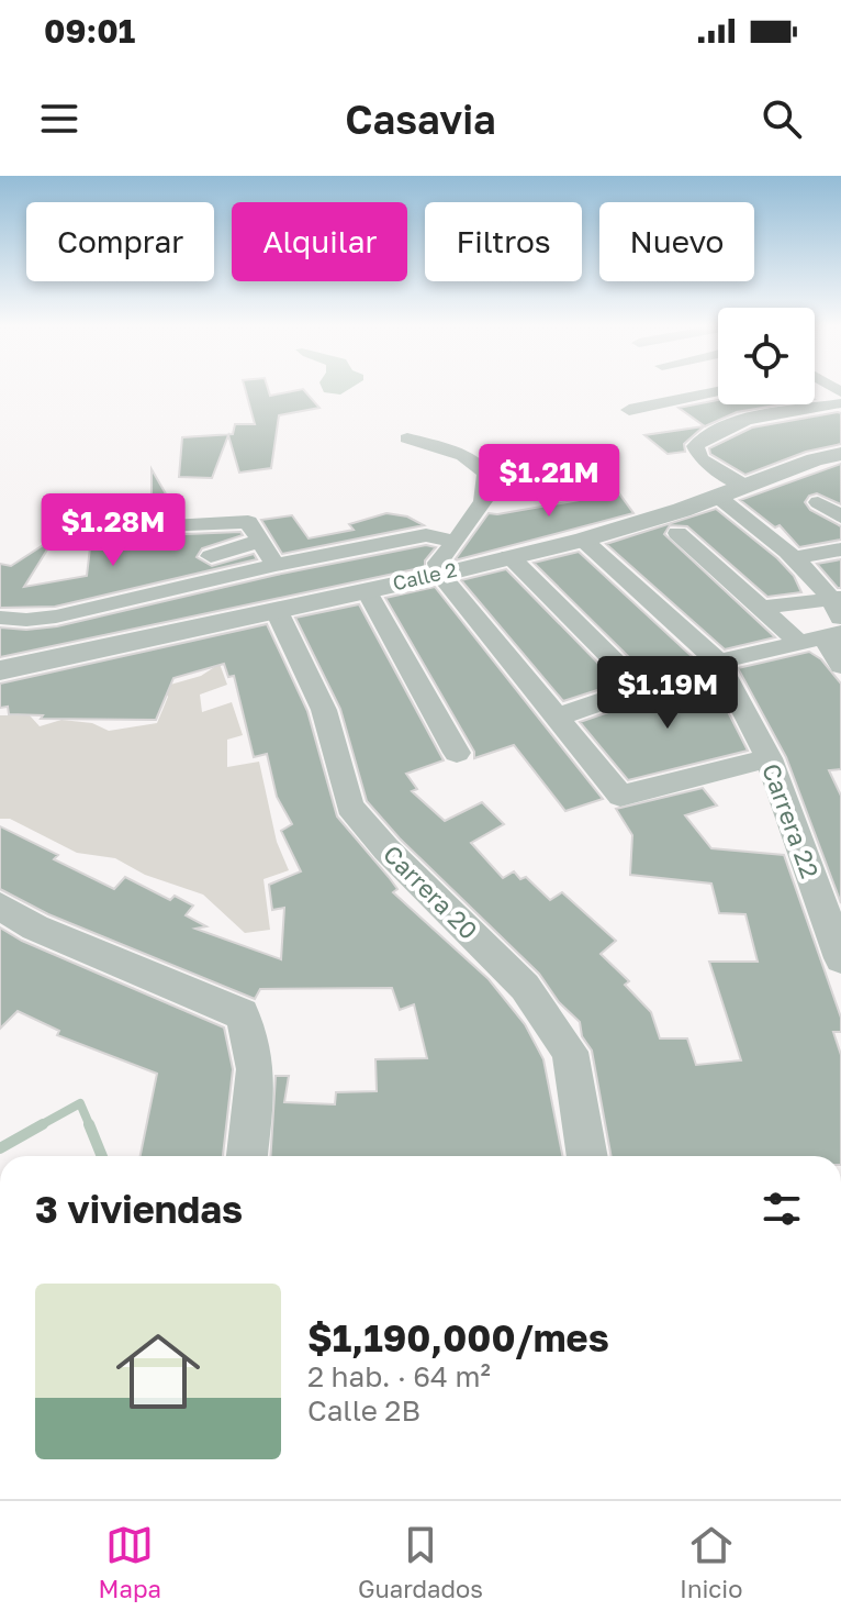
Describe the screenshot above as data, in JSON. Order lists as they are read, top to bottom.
{
  "streets": {
    "street": ["Calle 2", "Carrera 22", "Carrera 20"]
  },
  "crossings": [
    ["Calle 2", "Carrera 22"],
    ["Calle 2", "Carrera 20"]
  ],
  "page": {
    "status": "09:01",
    "header": "Casavia",
    "chip": [
      "Comprar",
      "Alquilar",
      "Filtros",
      "Nuevo"
    ],
    "price": ["$1.21M", "$1.28M", "$1.19M"],
    "heading": "3 viviendas",
    "list": [
      {
        "name": "$1,190,000/mes",
        "note": "2 hab. · 64 m² · Calle 2B"
      }
    ],
    "tabs": ["Mapa", "Guardados", "Inicio"]
  }
}
